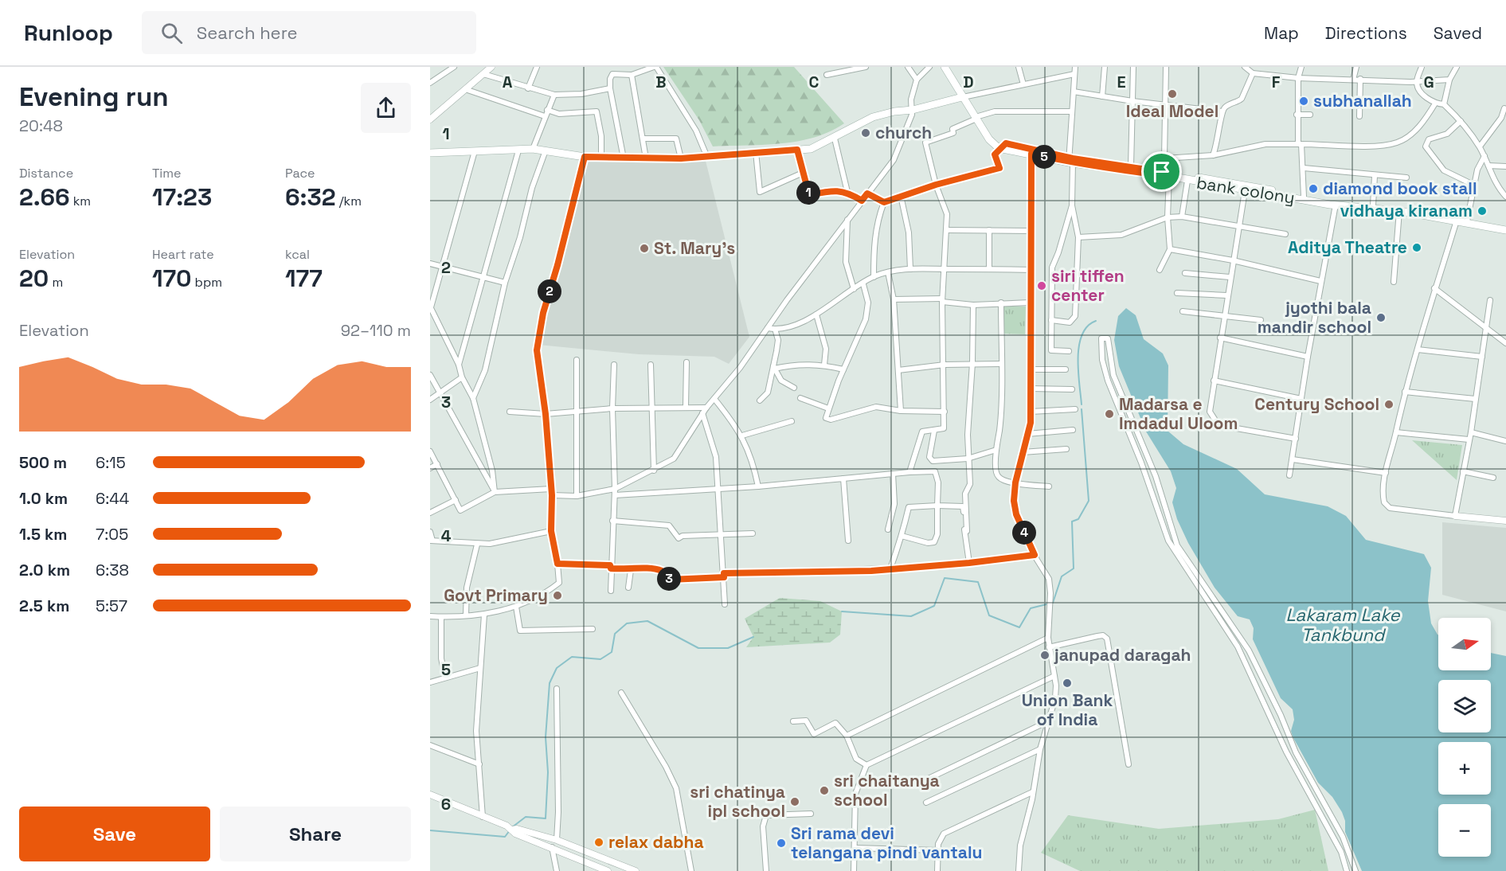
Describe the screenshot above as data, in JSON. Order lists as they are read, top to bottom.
{
  "streets": {
    "main road": ["bank colony"]
  },
  "water": ["Lakaram Lake Tankbund"],
  "places": [
    "Ideal Model",
    "subhanallah",
    "church",
    "diamond book stall",
    "vidhaya kiranam",
    "Aditya Theatre",
    "St. Mary's",
    "siri tiffen center",
    "jyothi bala mandir school",
    "Century School",
    "Madarsa e Imdadul Uloom",
    "Govt Primary",
    "janupad daragah",
    "Union Bank of India",
    "sri chaitanya school",
    "sri chatinya ipl school",
    "relax dabha",
    "Sri rama devi telangana pindi vantalu"
  ],
  "north": "right",
  "page": {
    "header": "Runloop",
    "search": "Search here",
    "nav": ["Map", "Directions", "Saved"],
    "heading": ["Evening run", "20:48"],
    "pins": [
      "5",
      "1",
      "2",
      "4",
      "3"
    ],
    "stats": [
      ["Distance", "2.66 km"],
      ["Time", "17:23"],
      ["Pace", "6:32 /km"],
      ["Elevation", "20 m"],
      ["Heart rate", "170 bpm"],
      ["kcal", "177"]
    ],
    "chart": ["Elevation", "92–110 m"],
    "list": [
      {
        "name": "500 m",
        "note": "6:15"
      },
      {
        "name": "1.0 km",
        "note": "6:44"
      },
      {
        "name": "1.5 km",
        "note": "7:05"
      },
      {
        "name": "2.0 km",
        "note": "6:38"
      },
      {
        "name": "2.5 km",
        "note": "5:57"
      }
    ],
    "map_buttons": ["+", "−"],
    "buttons": ["Save", "Share"]
  },
  "grid": {
    "columns": [
      "A",
      "B",
      "C",
      "D",
      "E",
      "F",
      "G"
    ],
    "rows": [
      "1",
      "2",
      "3",
      "4",
      "5",
      "6"
    ]
  }
}
